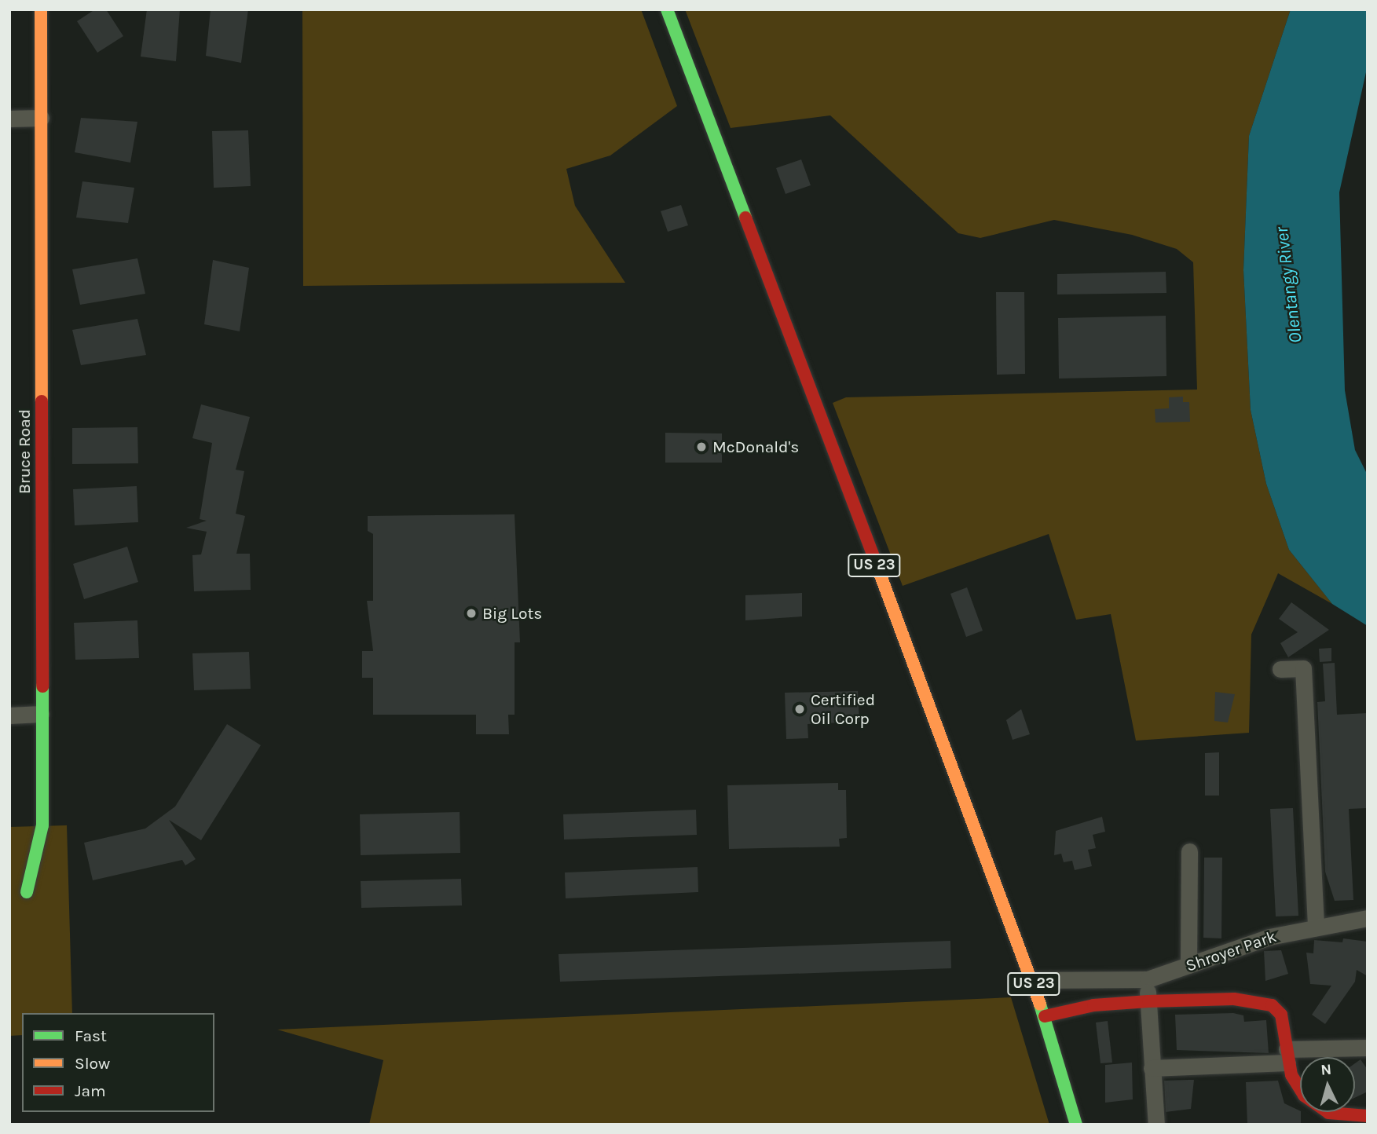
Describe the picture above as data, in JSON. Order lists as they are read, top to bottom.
{
  "streets": {
    "main road": ["Bruce Road", "US 23"],
    "street": ["Shroyer Park"]
  },
  "crossings": [
    ["US 23", "Shroyer Park"]
  ],
  "water": ["Olentangy River"],
  "places": ["McDonald's", "Big Lots", "Certified Oil Corp"],
  "legend": ["Fast", "Slow", "Jam"],
  "north": "top"
}
